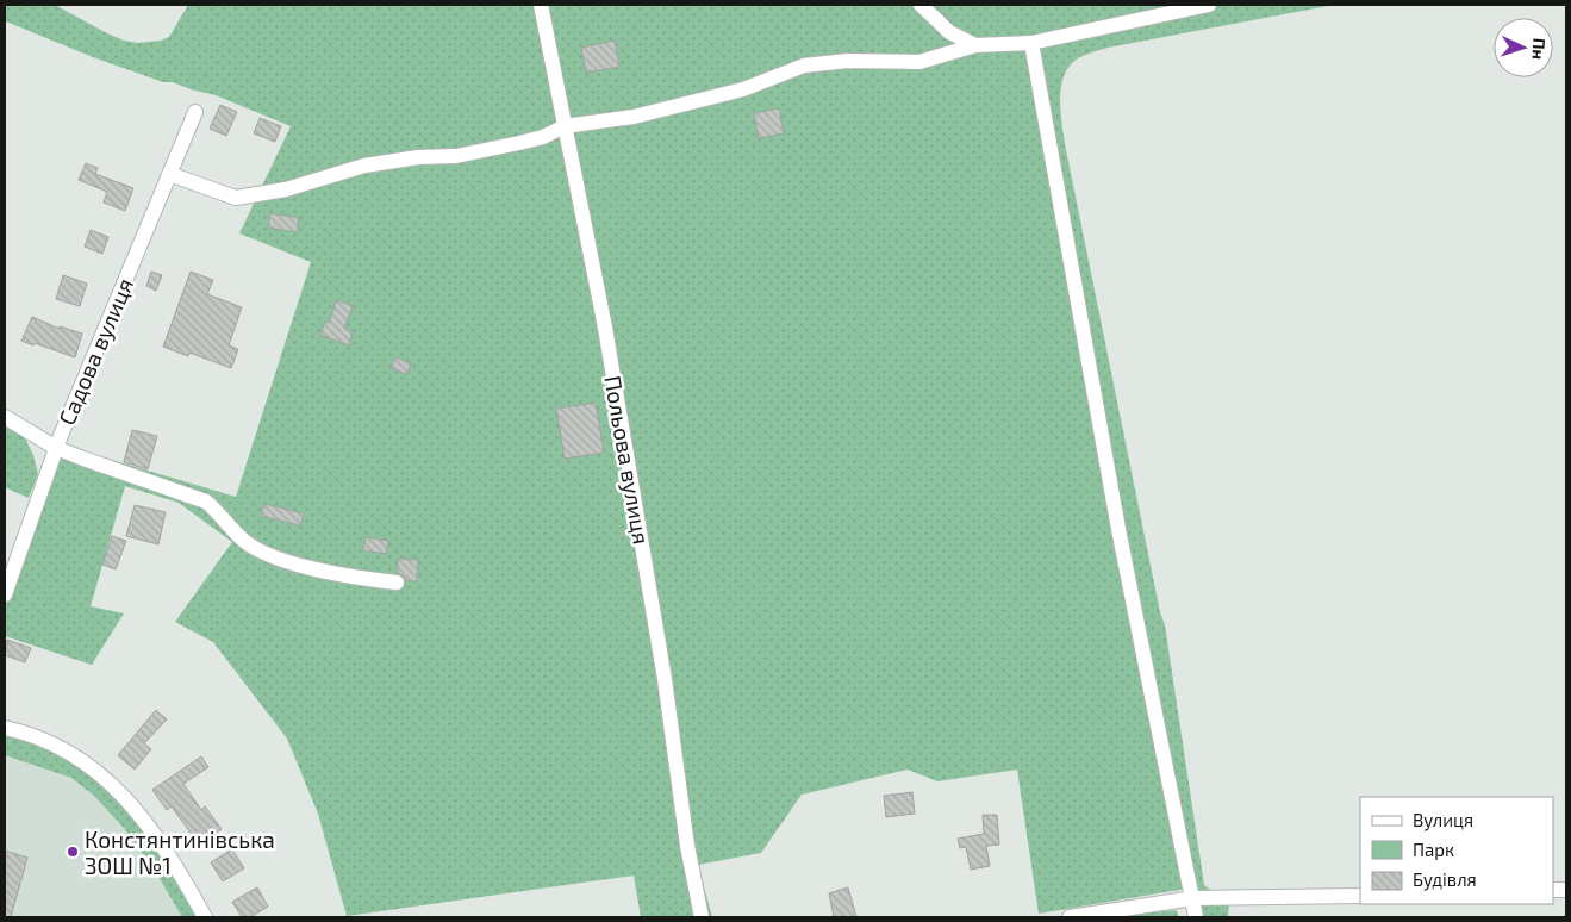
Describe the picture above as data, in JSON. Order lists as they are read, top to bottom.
{
  "streets": {
    "street": ["Садова вулиця", "Польова вулиця"]
  },
  "places": ["Констянтинівська ЗОШ №1"],
  "legend": ["Вулиця", "Парк", "Будівля"],
  "north": "right"
}
